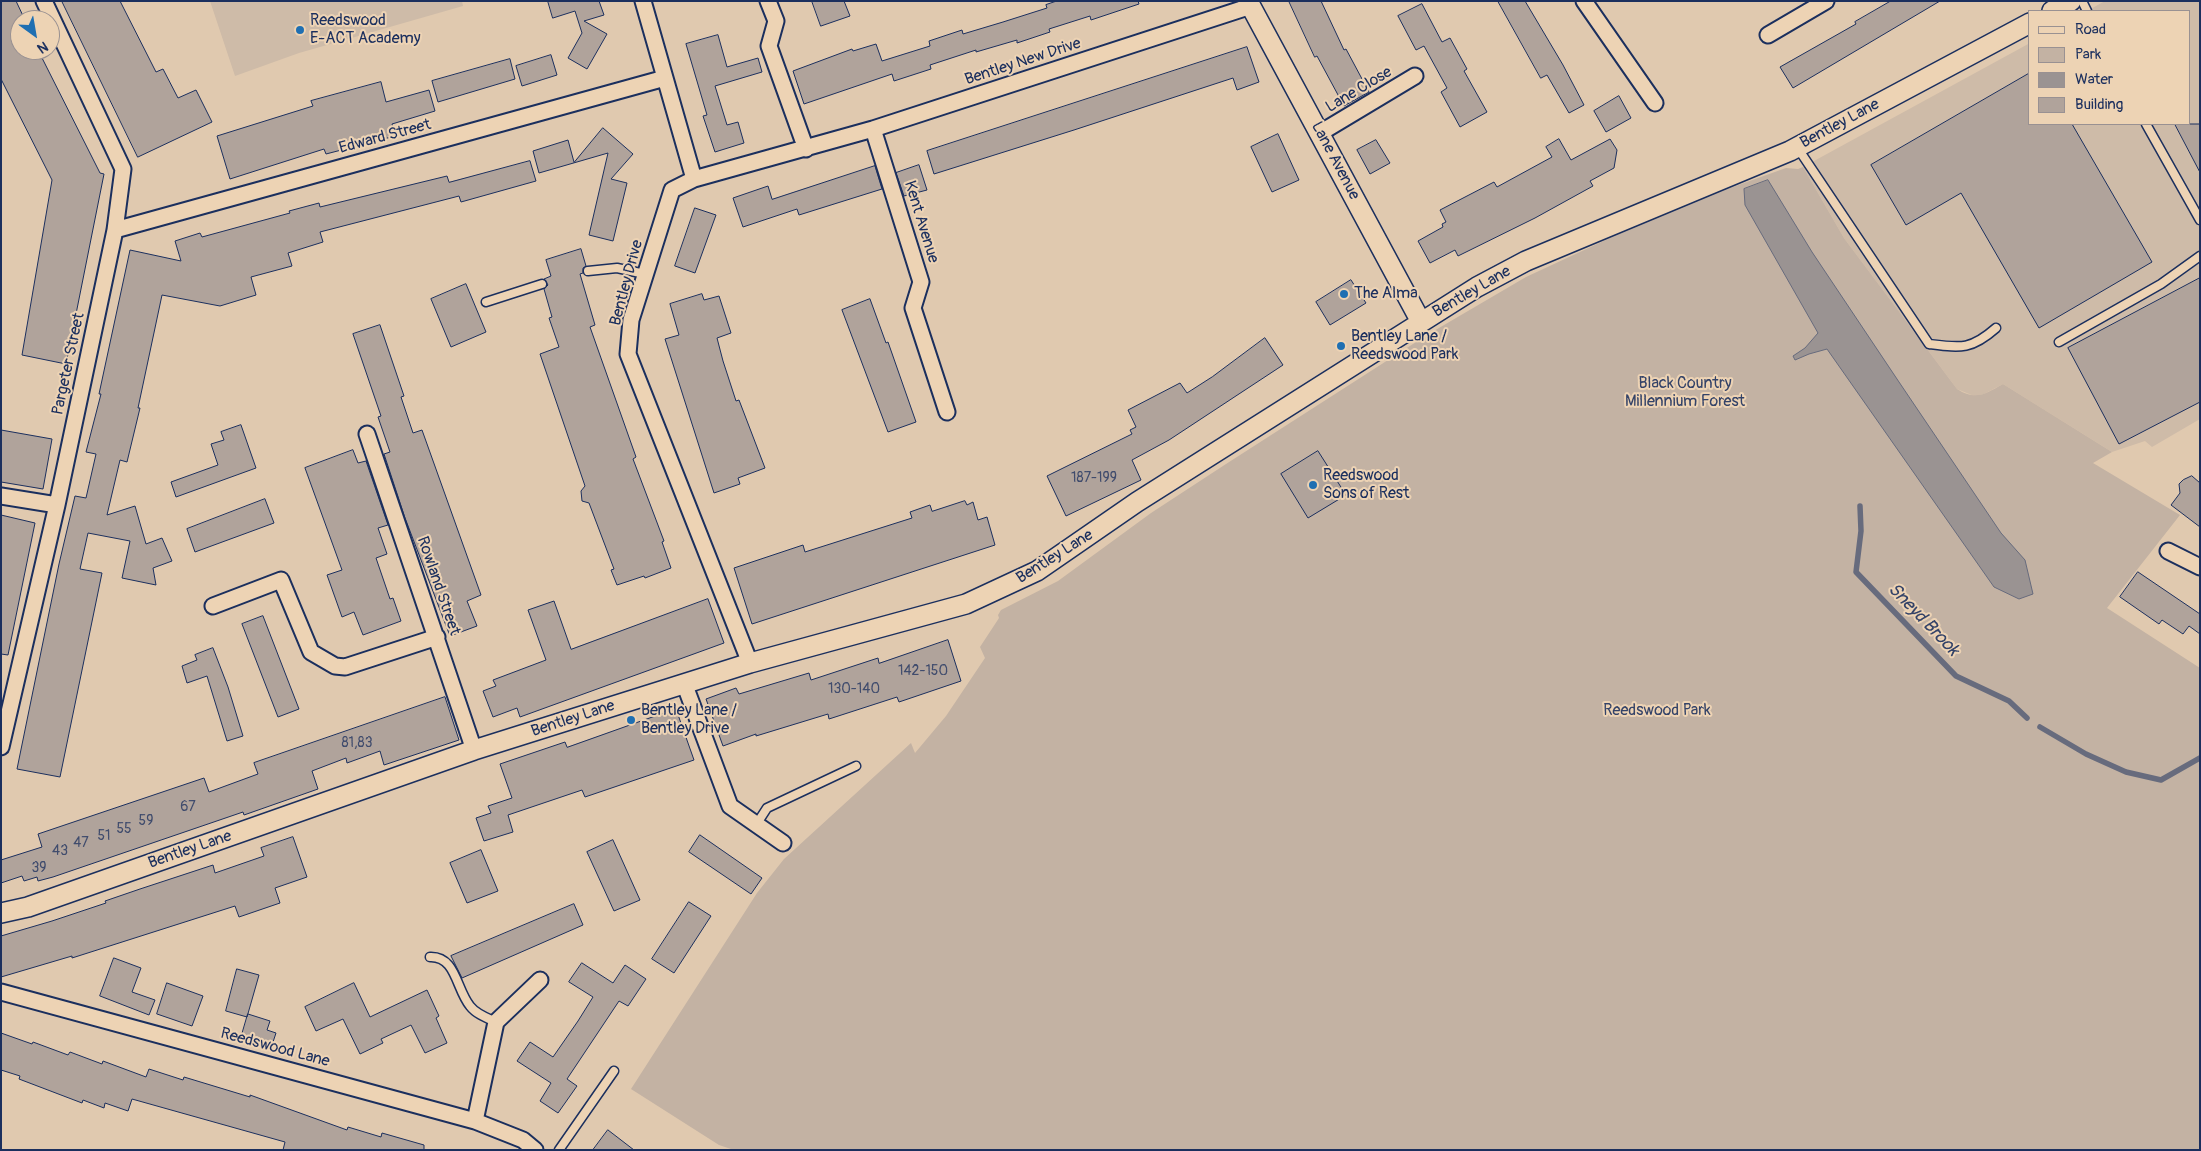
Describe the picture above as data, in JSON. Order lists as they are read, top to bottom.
{
  "streets": {
    "street": [
      "Bentley New Drive",
      "Lane Close",
      "Bentley Lane",
      "Edward Street",
      "Lane Avenue",
      "Kent Avenue",
      "Bentley Drive",
      "Pargeter Street",
      "Rowland Street",
      "Reedswood Lane"
    ]
  },
  "crossings": [
    ["Bentley New Drive", "Lane Avenue"],
    ["Bentley New Drive", "Kent Avenue"],
    ["Bentley New Drive", "Bentley Drive"],
    ["Lane Close", "Lane Avenue"],
    ["Bentley Lane", "Lane Avenue"],
    ["Bentley Lane", "Bentley Drive"],
    ["Bentley Lane", "Rowland Street"],
    ["Edward Street", "Pargeter Street"]
  ],
  "water": ["Sneyd Brook"],
  "parks": ["Black Country Millennium Forest", "Reedswood Park"],
  "places": [
    "Reedswood E-ACT Academy",
    "The Alma",
    "Bentley Lane / Reedswood Park",
    "Reedswood Sons of Rest",
    "Bentley Lane / Bentley Drive"
  ],
  "house_numbers": [
    "187-199",
    "142-150",
    "130-140",
    "81,83",
    "67",
    "59",
    "55",
    "51",
    "47",
    "43",
    "39"
  ],
  "legend": [
    "Road",
    "Park",
    "Water",
    "Building"
  ],
  "north": "bottom right"
}
